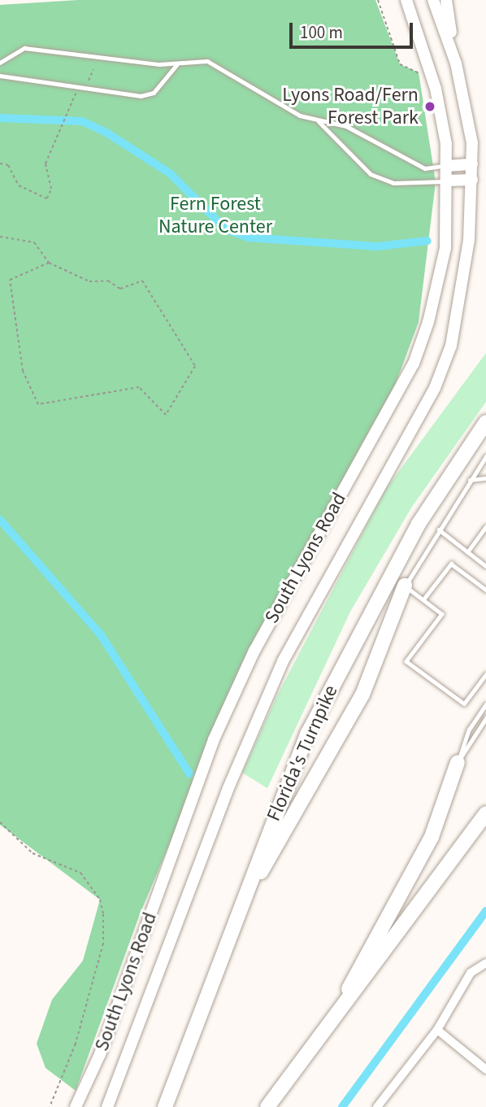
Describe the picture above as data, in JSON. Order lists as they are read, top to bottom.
{
  "streets": {
    "highway": ["Florida's Turnpike"],
    "main road": ["South Lyons Road"]
  },
  "parks": ["Fern Forest Nature Center"],
  "places": ["Lyons Road/Fern Forest Park"],
  "scale_bar": "100 m"
}
